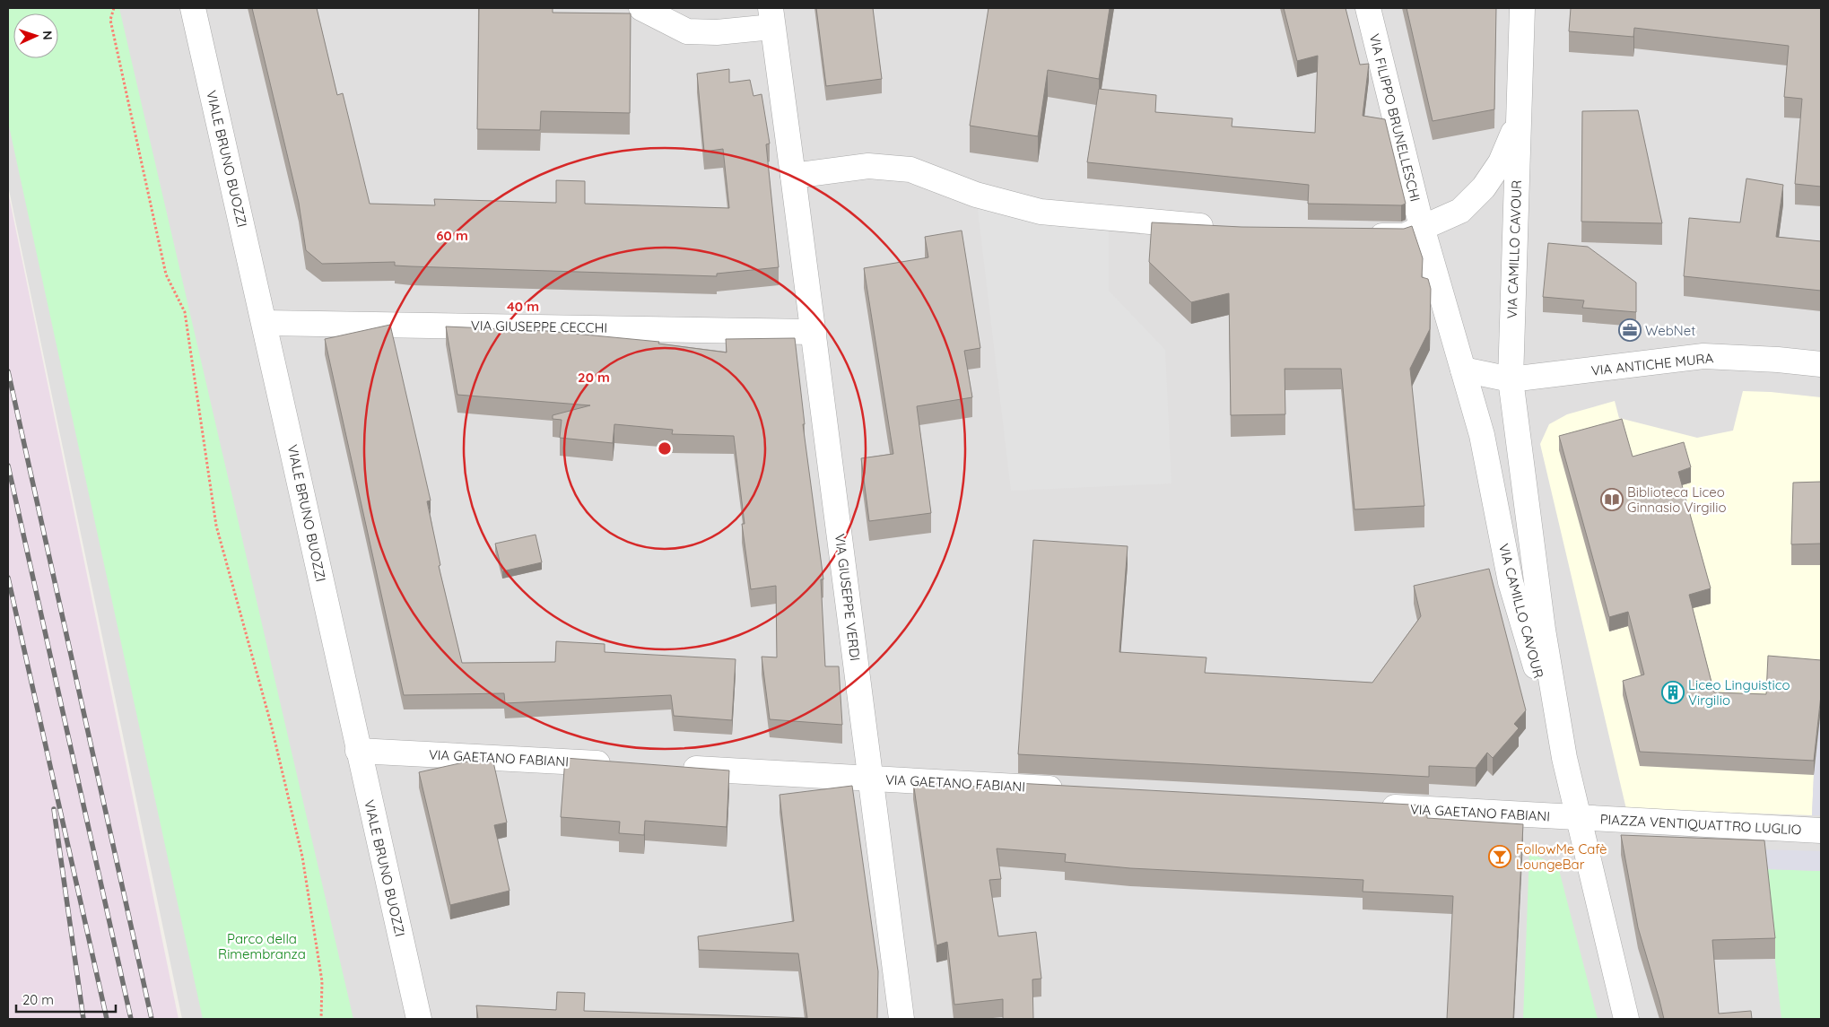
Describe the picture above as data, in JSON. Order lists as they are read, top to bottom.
{
  "streets": {
    "street": [
      "VIA FILIPPO BRUNELLESCHI",
      "VIALE BRUNO BUOZZI",
      "VIA CAMILLO CAVOUR",
      "VIA GIUSEPPE CECCHI",
      "VIA ANTICHE MURA",
      "VIA GIUSEPPE VERDI",
      "VIA GAETANO FABIANI",
      "PIAZZA VENTIQUATTRO LUGLIO"
    ]
  },
  "crossings": [
    ["VIA FILIPPO BRUNELLESCHI", "VIA CAMILLO CAVOUR"],
    ["VIALE BRUNO BUOZZI", "VIA GIUSEPPE CECCHI"],
    ["VIALE BRUNO BUOZZI", "VIA GAETANO FABIANI"],
    ["VIA CAMILLO CAVOUR", "VIA ANTICHE MURA"],
    ["VIA CAMILLO CAVOUR", "VIA GAETANO FABIANI"],
    ["VIA CAMILLO CAVOUR", "PIAZZA VENTIQUATTRO LUGLIO"],
    ["VIA GIUSEPPE CECCHI", "VIA GIUSEPPE VERDI"],
    ["VIA GIUSEPPE VERDI", "VIA GAETANO FABIANI"],
    ["VIA GAETANO FABIANI", "PIAZZA VENTIQUATTRO LUGLIO"]
  ],
  "parks": ["Parco della Rimembranza"],
  "places": {
    "office": ["WebNet"],
    "library": ["Biblioteca Liceo Ginnasio Virgilio"],
    "building": ["Liceo Linguistico Virgilio"],
    "bar": ["FollowMe Cafè LoungeBar"]
  },
  "scale_bar": "20 m",
  "north": "right",
  "rings": ["60 m", "40 m", "20 m"]
}
